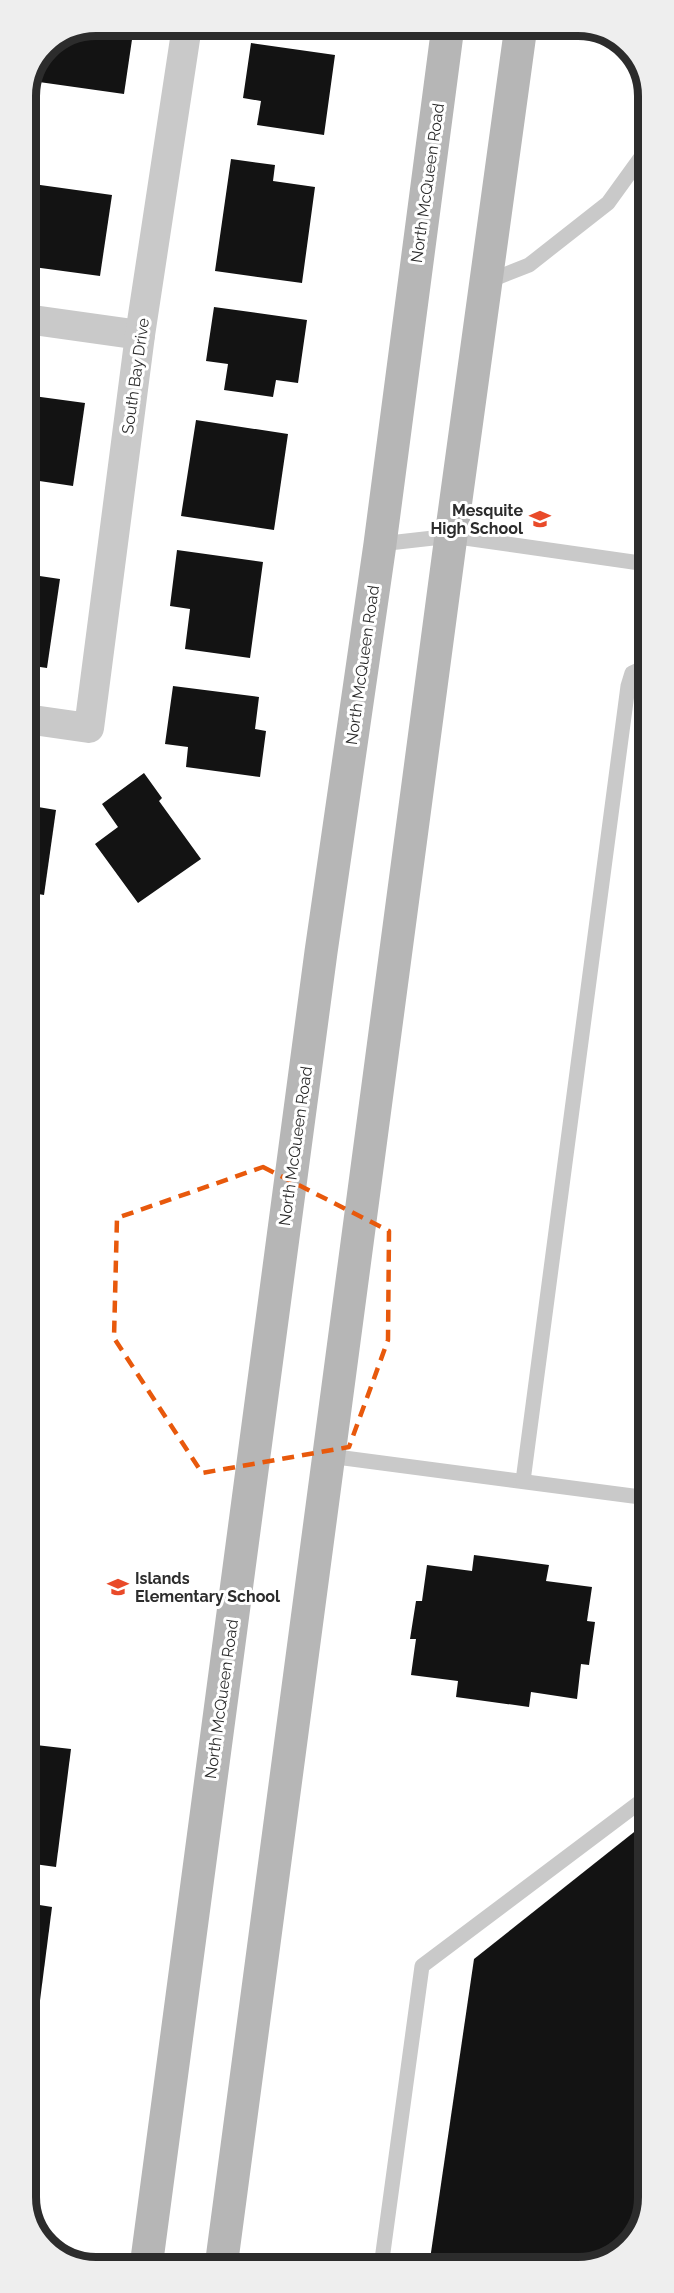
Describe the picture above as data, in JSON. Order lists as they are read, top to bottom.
{
  "streets": {
    "main road": ["North McQueen Road"],
    "street": ["South Bay Drive"]
  },
  "places": {
    "school or university": ["Mesquite High School", "Islands Elementary School"]
  }
}
